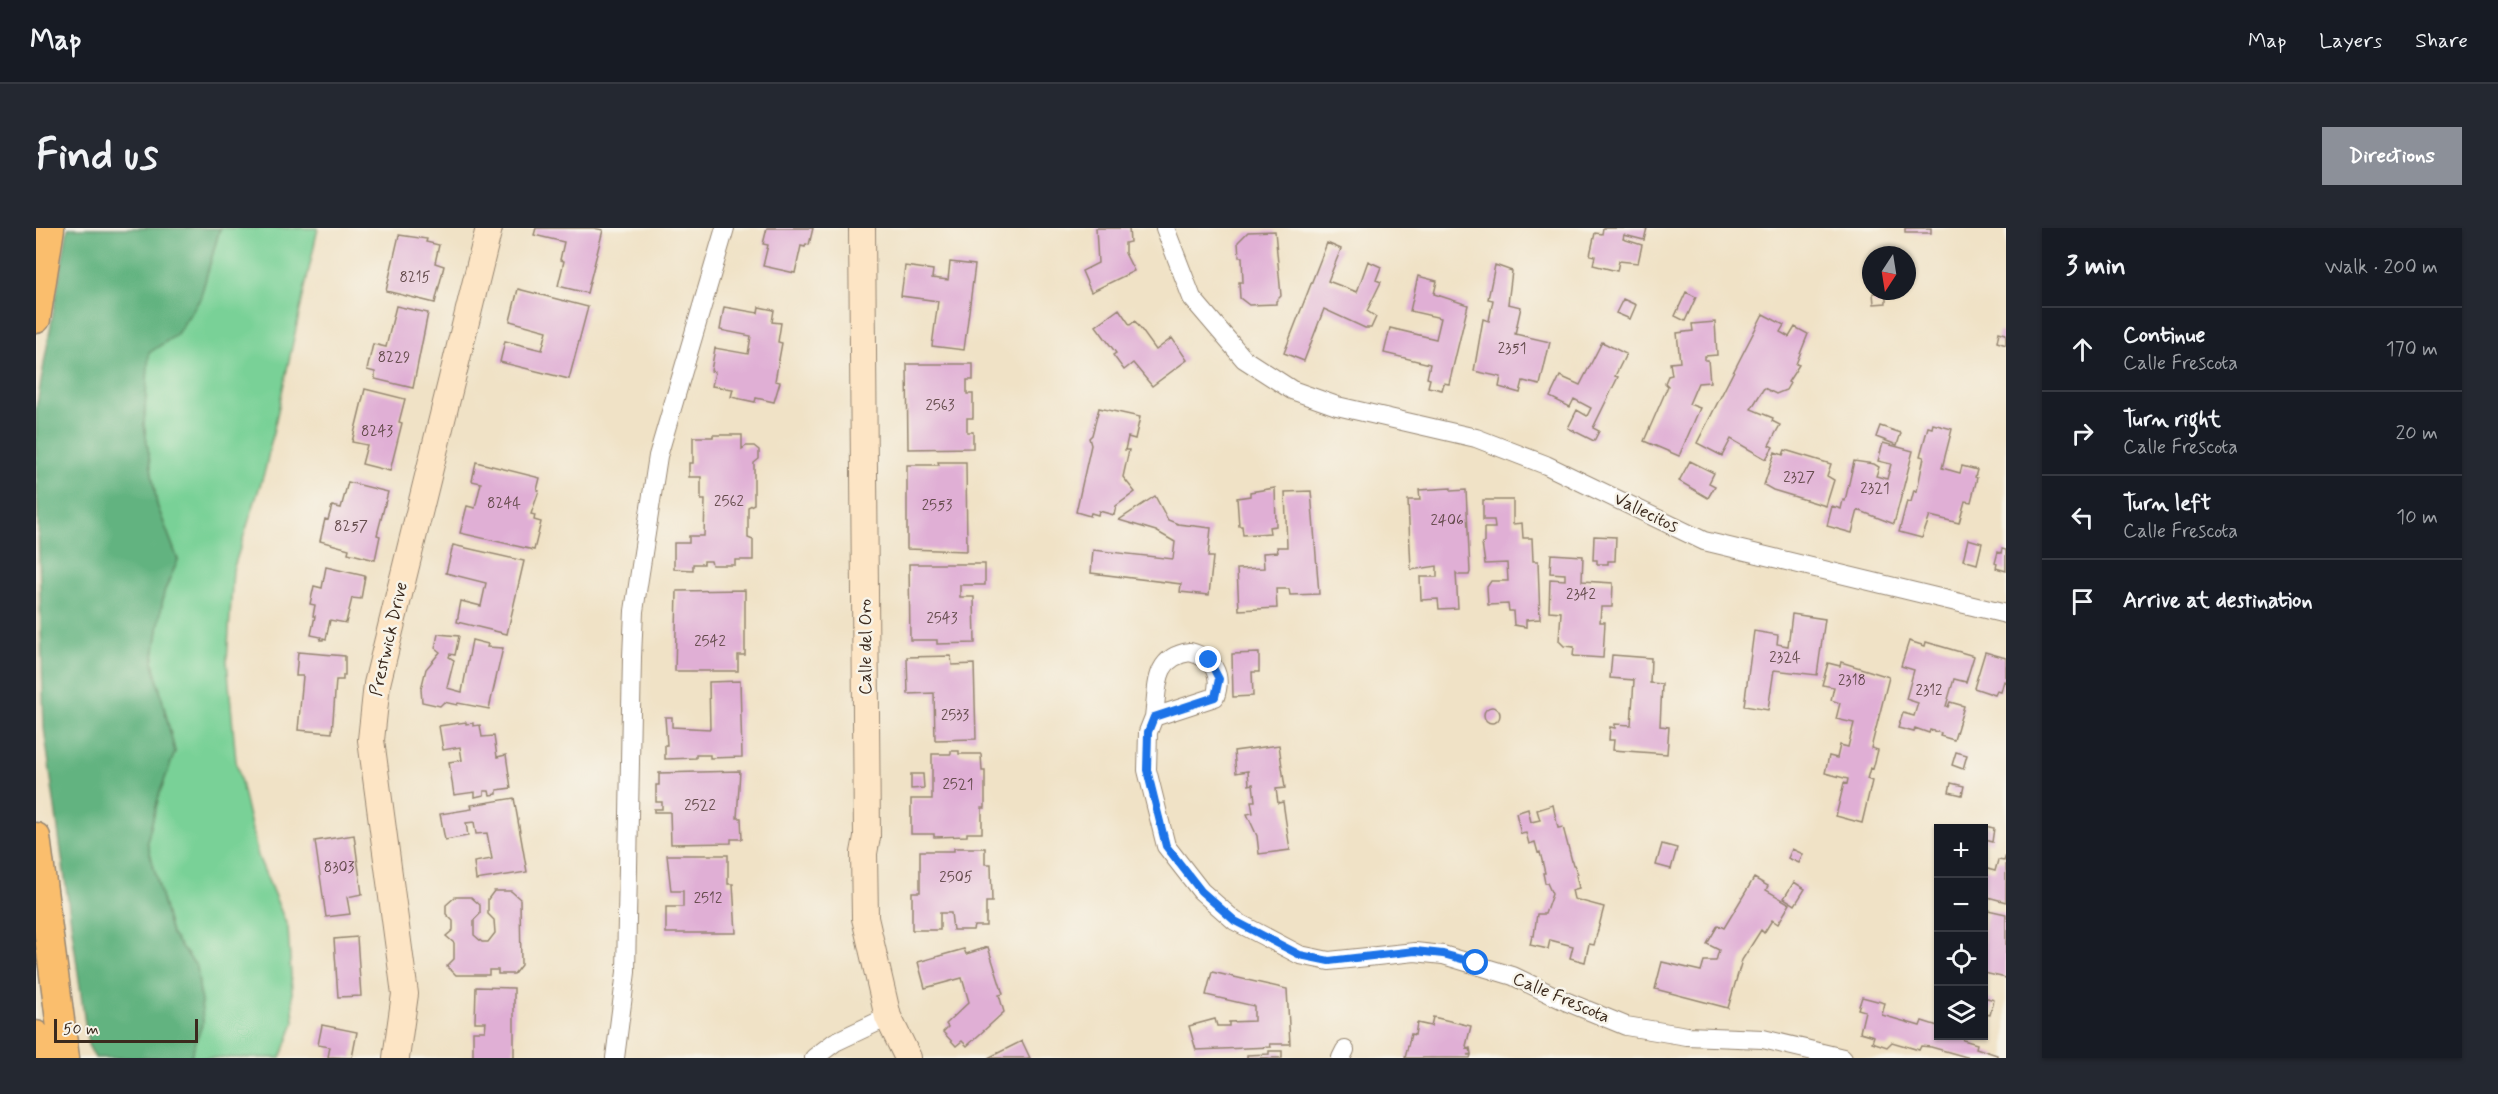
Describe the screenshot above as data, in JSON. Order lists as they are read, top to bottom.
{
  "streets": {
    "street": [
      "Vallecitos",
      "Prestwick Drive",
      "Calle del Oro",
      "Calle Frescota"
    ]
  },
  "house_numbers": [
    "8215",
    "2351",
    "8229",
    "2563",
    "8243",
    "2327",
    "2321",
    "2562",
    "8244",
    "2553",
    "2406",
    "8257",
    "2342",
    "2543",
    "2542",
    "2324",
    "2318",
    "2312",
    "2533",
    "2521",
    "2522",
    "8303",
    "2505",
    "2512"
  ],
  "scale_bar": "50 m",
  "north": "bottom",
  "page": {
    "header": "Map",
    "nav": ["Map", "Layers", "Share"],
    "buttons": "Directions",
    "title": "Find us",
    "heading": ["3 min", "Walk · 200 m"],
    "list": [
      ["Continue", "Calle Frescota", "170 m"],
      ["Turn right", "Calle Frescota", "20 m"],
      ["Turn left", "Calle Frescota", "10 m"],
      "Arrive at destination"
    ],
    "map_buttons": ["+", "−"],
    "scale": "50 m"
  }
}
